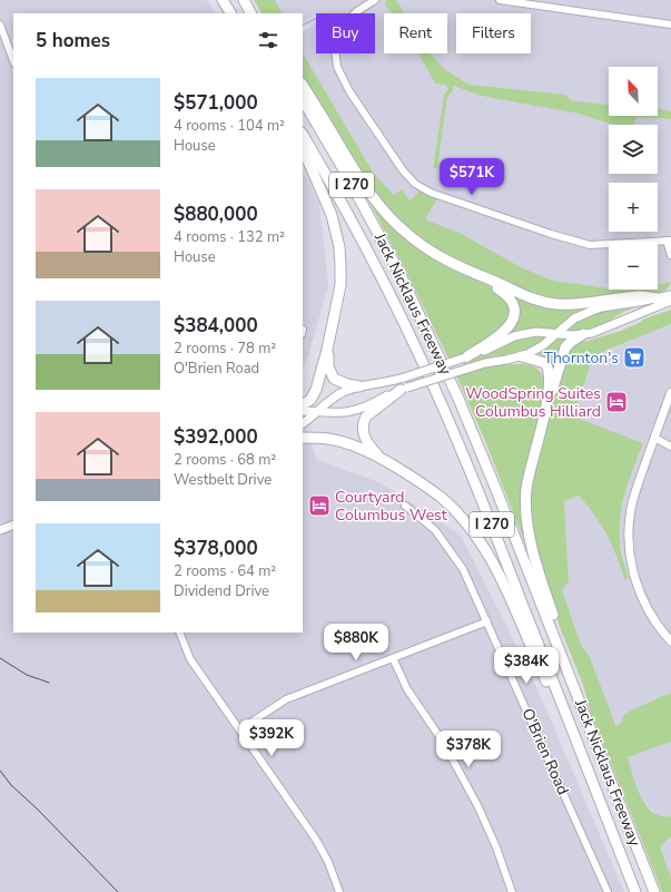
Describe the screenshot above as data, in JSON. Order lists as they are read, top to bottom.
{
  "streets": {
    "highway": ["I 270", "Jack Nicklaus Freeway"],
    "street": ["O'Brien Road"]
  },
  "places": {
    "supermarket": ["Thornton's"],
    "hotel": ["WoodSpring Suites Columbus Hilliard", "Courtyard Columbus West"]
  },
  "north": "top left",
  "page": {
    "chip": ["Buy", "Rent", "Filters"],
    "heading": "5 homes",
    "map_buttons": ["+", "−"],
    "list": [
      {
        "name": "$571,000",
        "note": "4 rooms · 104 m² · House"
      },
      {
        "name": "$880,000",
        "note": "4 rooms · 132 m² · House"
      },
      {
        "name": "$384,000",
        "note": "2 rooms · 78 m² · O'Brien Road"
      },
      {
        "name": "$392,000",
        "note": "2 rooms · 68 m² · Westbelt Drive"
      },
      {
        "name": "$378,000",
        "note": "2 rooms · 64 m² · Dividend Drive"
      }
    ],
    "price": [
      "$571K",
      "$880K",
      "$384K",
      "$392K",
      "$378K"
    ]
  }
}
